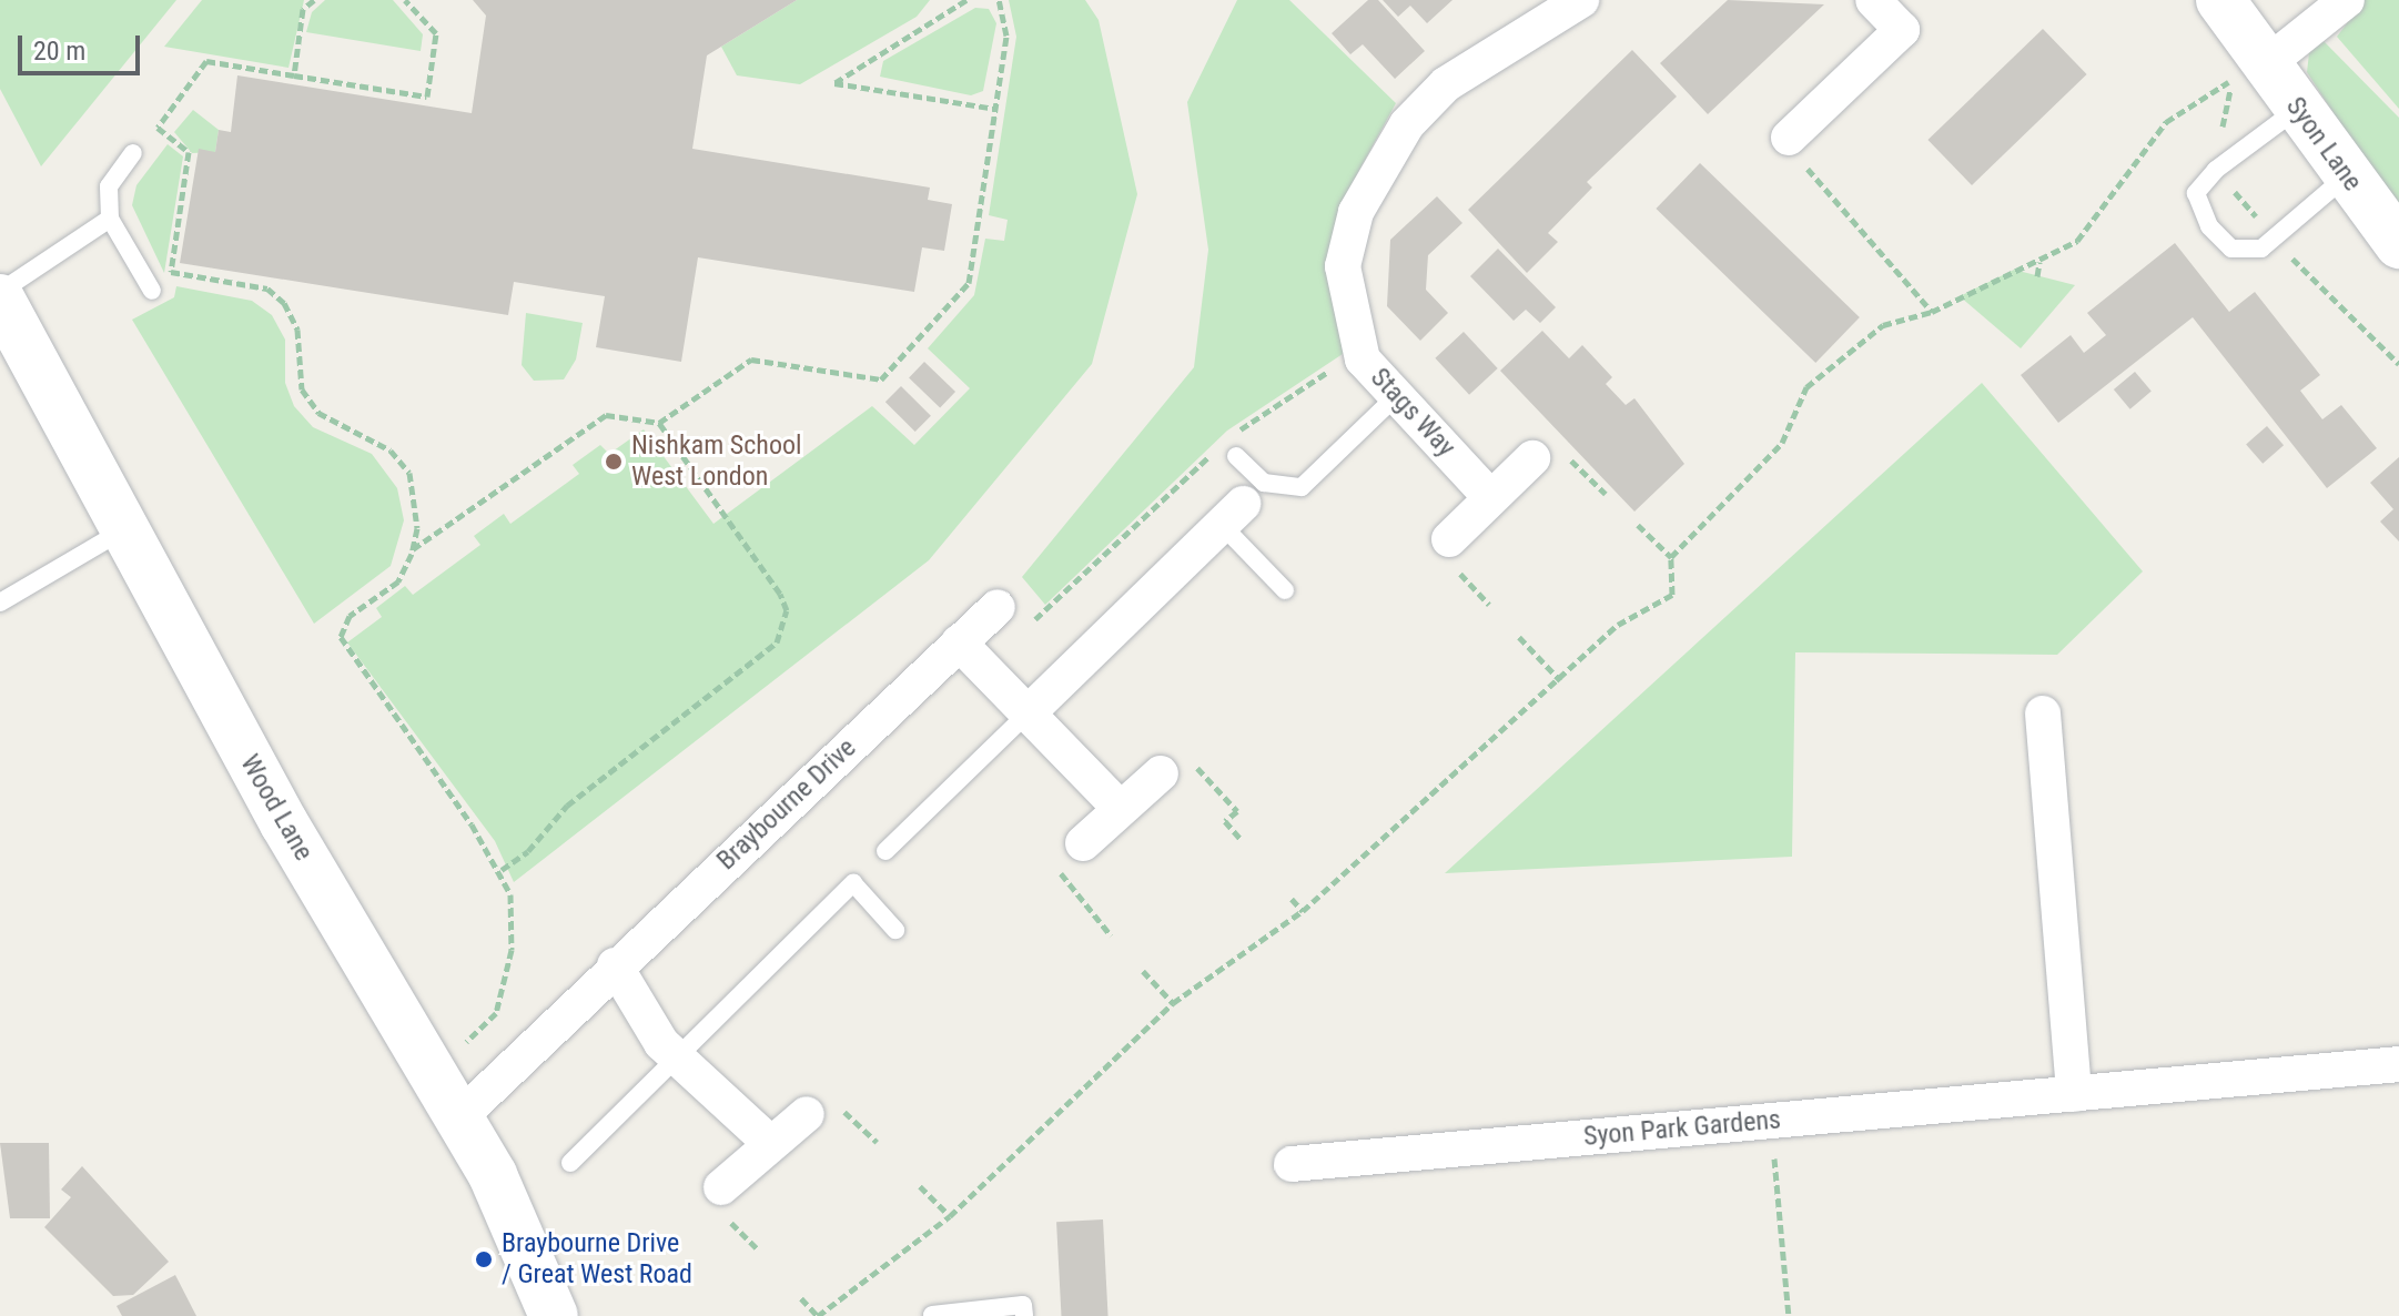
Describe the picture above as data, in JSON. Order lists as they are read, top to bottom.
{
  "streets": {
    "street": [
      "Syon Lane",
      "Stags Way",
      "Braybourne Drive",
      "Wood Lane",
      "Syon Park Gardens"
    ]
  },
  "crossings": [
    ["Braybourne Drive", "Wood Lane"]
  ],
  "places": ["Nishkam School West London", "Braybourne Drive / Great West Road"],
  "scale_bar": "20 m"
}
